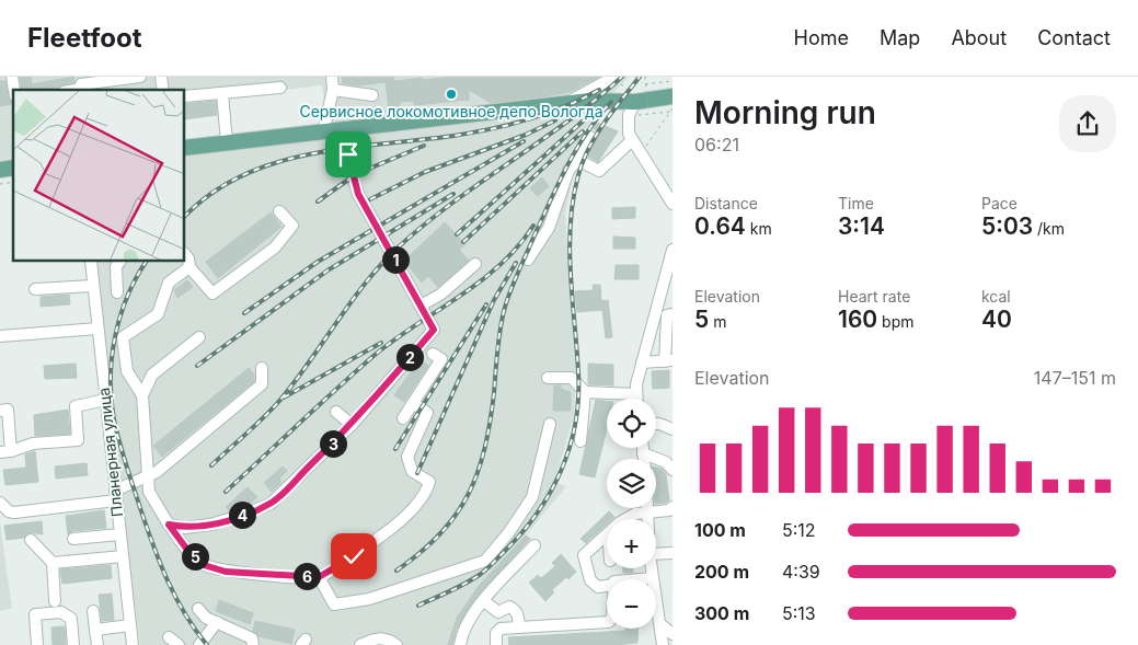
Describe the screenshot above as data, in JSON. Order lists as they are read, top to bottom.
{
  "streets": {
    "street": ["Планерная улица"]
  },
  "places": ["Сервисное локомотивное депо Вологда"],
  "page": {
    "header": "Fleetfoot",
    "nav": [
      "Home",
      "Map",
      "About",
      "Contact"
    ],
    "heading": ["Morning run", "06:21"],
    "stats": [
      ["Distance", "0.64 km"],
      ["Time", "3:14"],
      ["Pace", "5:03 /km"],
      ["Elevation", "5 m"],
      ["Heart rate", "160 bpm"],
      ["kcal", "40"]
    ],
    "pins": [
      "1",
      "2",
      "3",
      "4",
      "5",
      "6"
    ],
    "chart": ["Elevation", "147–151 m"],
    "map_buttons": ["+", "−"],
    "list": [
      {
        "name": "100 m",
        "note": "5:12"
      },
      {
        "name": "200 m",
        "note": "4:39"
      },
      {
        "name": "300 m",
        "note": "5:13"
      }
    ]
  }
}
